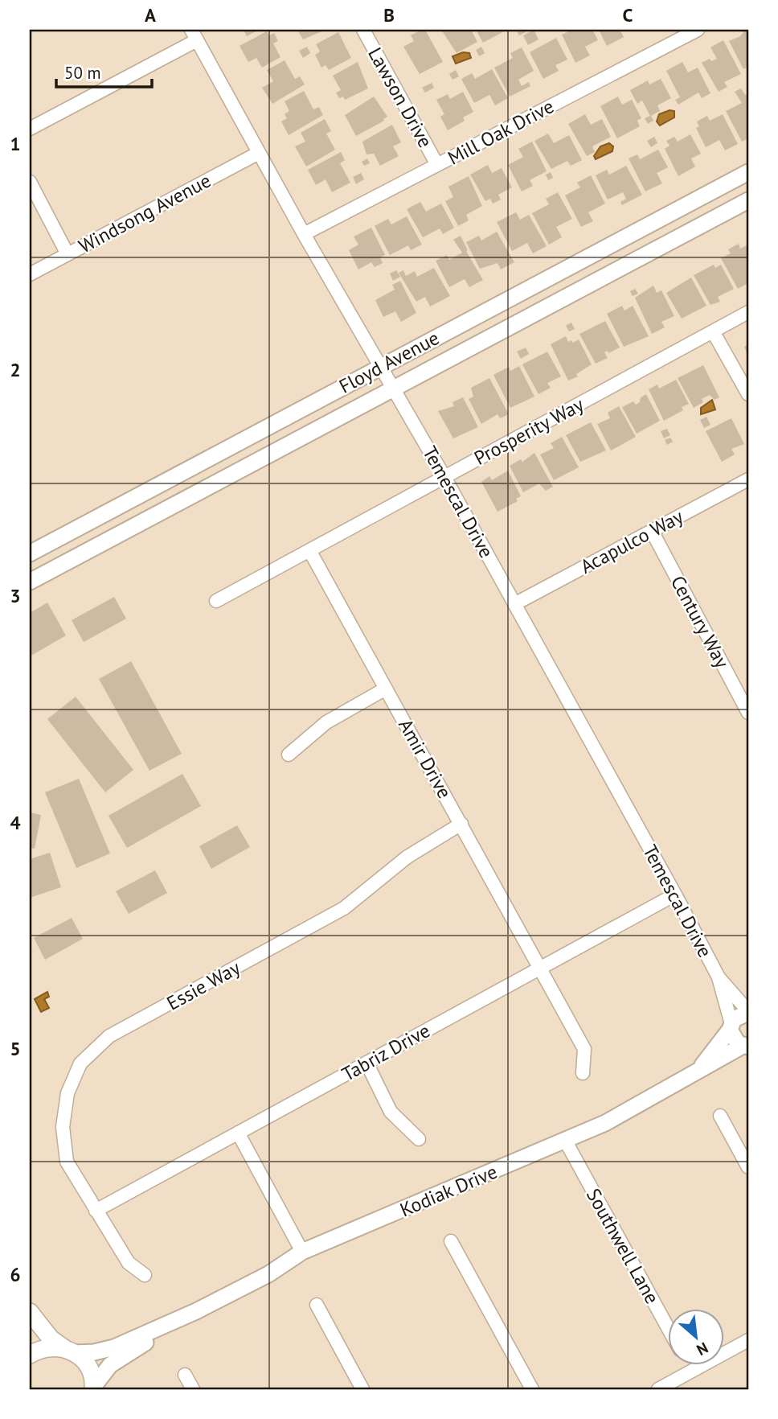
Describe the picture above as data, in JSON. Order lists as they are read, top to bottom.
{
  "streets": {
    "street": [
      "Lawson Drive",
      "Mill Oak Drive",
      "Windsong Avenue",
      "Floyd Avenue",
      "Prosperity Way",
      "Temescal Drive",
      "Acapulco Way",
      "Century Way",
      "Amir Drive",
      "Essie Way",
      "Tabriz Drive",
      "Kodiak Drive",
      "Southwell Lane"
    ]
  },
  "crossings": [
    ["Lawson Drive", "Mill Oak Drive"],
    ["Mill Oak Drive", "Temescal Drive"],
    ["Windsong Avenue", "Temescal Drive"],
    ["Floyd Avenue", "Temescal Drive"],
    ["Prosperity Way", "Temescal Drive"],
    ["Prosperity Way", "Amir Drive"],
    ["Temescal Drive", "Acapulco Way"],
    ["Temescal Drive", "Tabriz Drive"],
    ["Temescal Drive", "Kodiak Drive"],
    ["Acapulco Way", "Century Way"],
    ["Amir Drive", "Essie Way"],
    ["Amir Drive", "Tabriz Drive"],
    ["Essie Way", "Tabriz Drive"],
    ["Kodiak Drive", "Southwell Lane"]
  ],
  "scale_bar": "50 m",
  "north": "bottom right",
  "grid": {
    "columns": ["A", "B", "C"],
    "rows": [
      "1",
      "2",
      "3",
      "4",
      "5",
      "6"
    ]
  }
}
